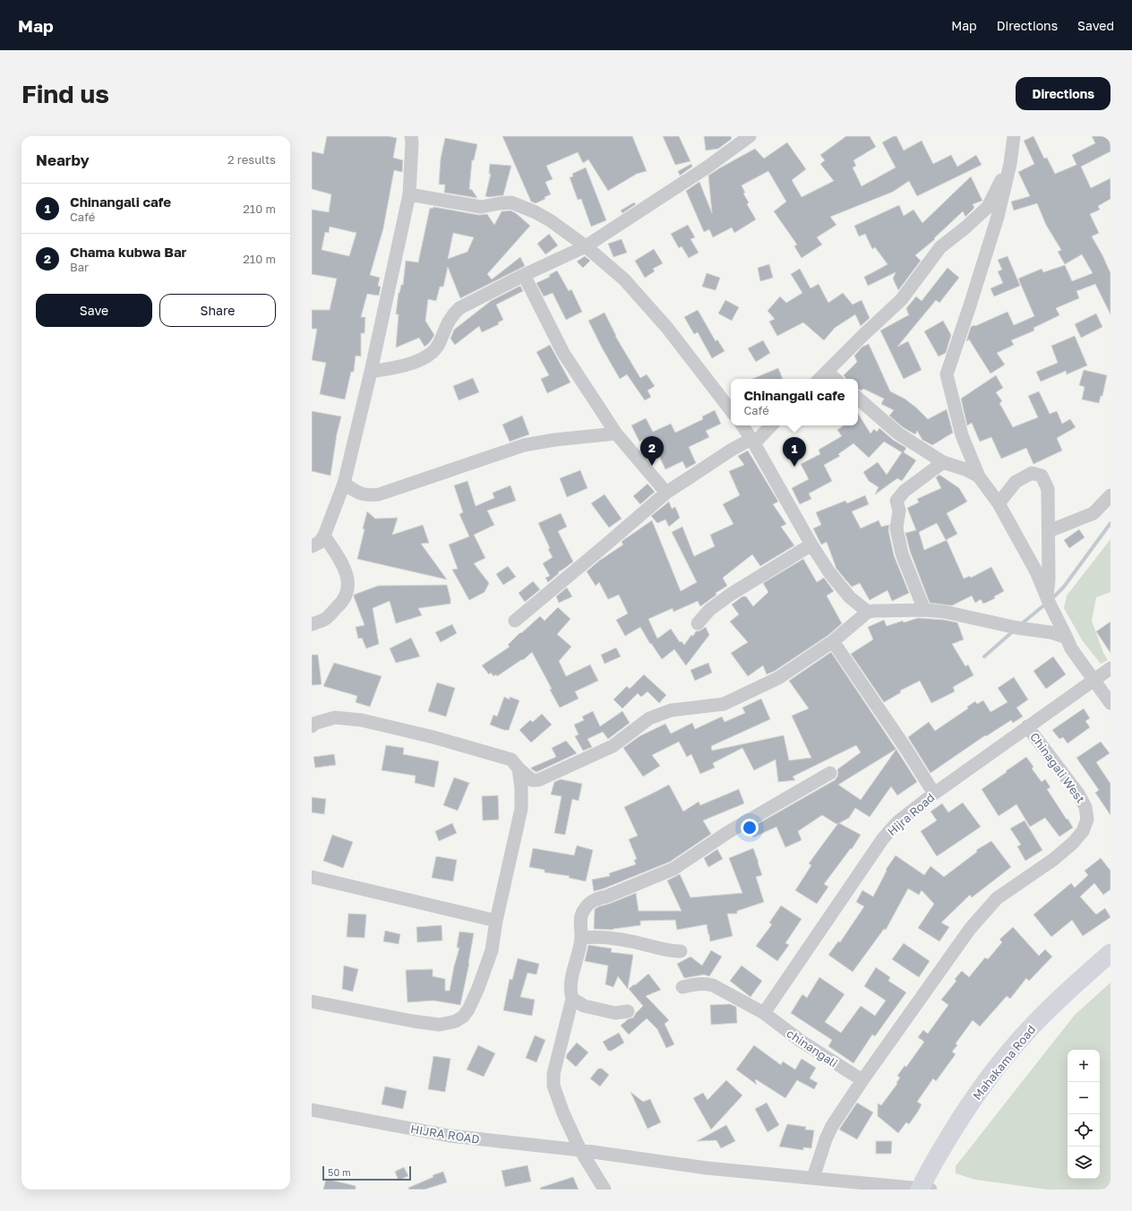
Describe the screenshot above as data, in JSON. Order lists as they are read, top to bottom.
{
  "streets": {
    "street": [
      "Chinagali West",
      "Hijra Road",
      "chinangali",
      "Mahakama Road",
      "HIJRA ROAD"
    ]
  },
  "crossings": [
    ["Chinagali West", "Hijra Road"],
    ["Chinagali West", "chinangali"],
    ["Hijra Road", "chinangali"],
    ["Mahakama Road", "HIJRA ROAD"]
  ],
  "scale_bar": "50 m",
  "page": {
    "header": "Map",
    "nav": ["Map", "Directions", "Saved"],
    "buttons": [
      "Directions",
      ["Save", "Share"]
    ],
    "title": "Find us",
    "heading": ["Nearby", "2 results"],
    "list": [
      {
        "mark": "1",
        "name": "Chinangali cafe",
        "note": "Café",
        "value": "210 m"
      },
      {
        "mark": "2",
        "name": "Chama kubwa Bar",
        "note": "Bar",
        "value": "210 m"
      }
    ],
    "popup": ["Chinangali cafe", "Café"],
    "pins": ["2", "1"],
    "map_buttons": ["+", "−"],
    "scale": "50 m"
  }
}
